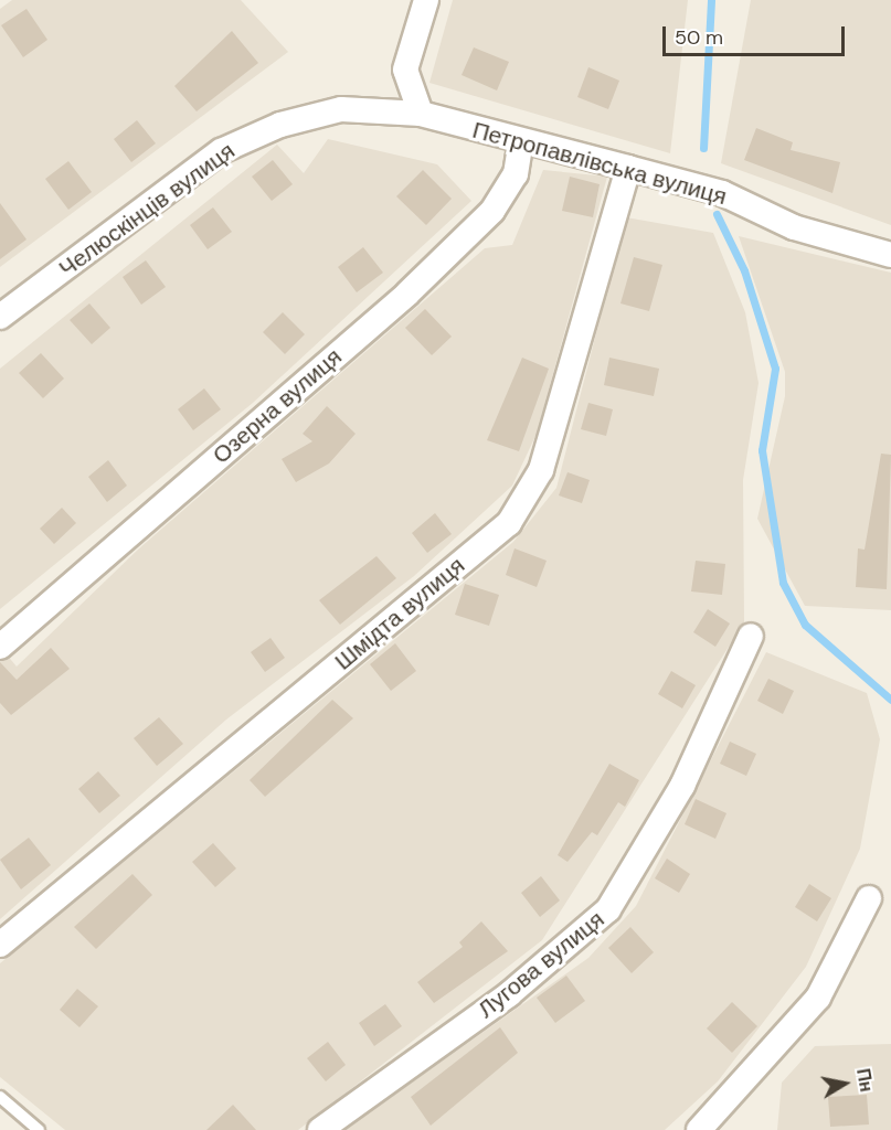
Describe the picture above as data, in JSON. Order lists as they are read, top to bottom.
{
  "streets": {
    "street": [
      "Петропавлівська вулиця",
      "Челюскінців вулиця",
      "Озерна вулиця",
      "Шмідта вулиця",
      "Лугова вулиця"
    ]
  },
  "crossings": [
    ["Петропавлівська вулиця", "Челюскінців вулиця"],
    ["Петропавлівська вулиця", "Озерна вулиця"],
    ["Петропавлівська вулиця", "Шмідта вулиця"]
  ],
  "scale_bar": "50 m",
  "north": "right"
}
